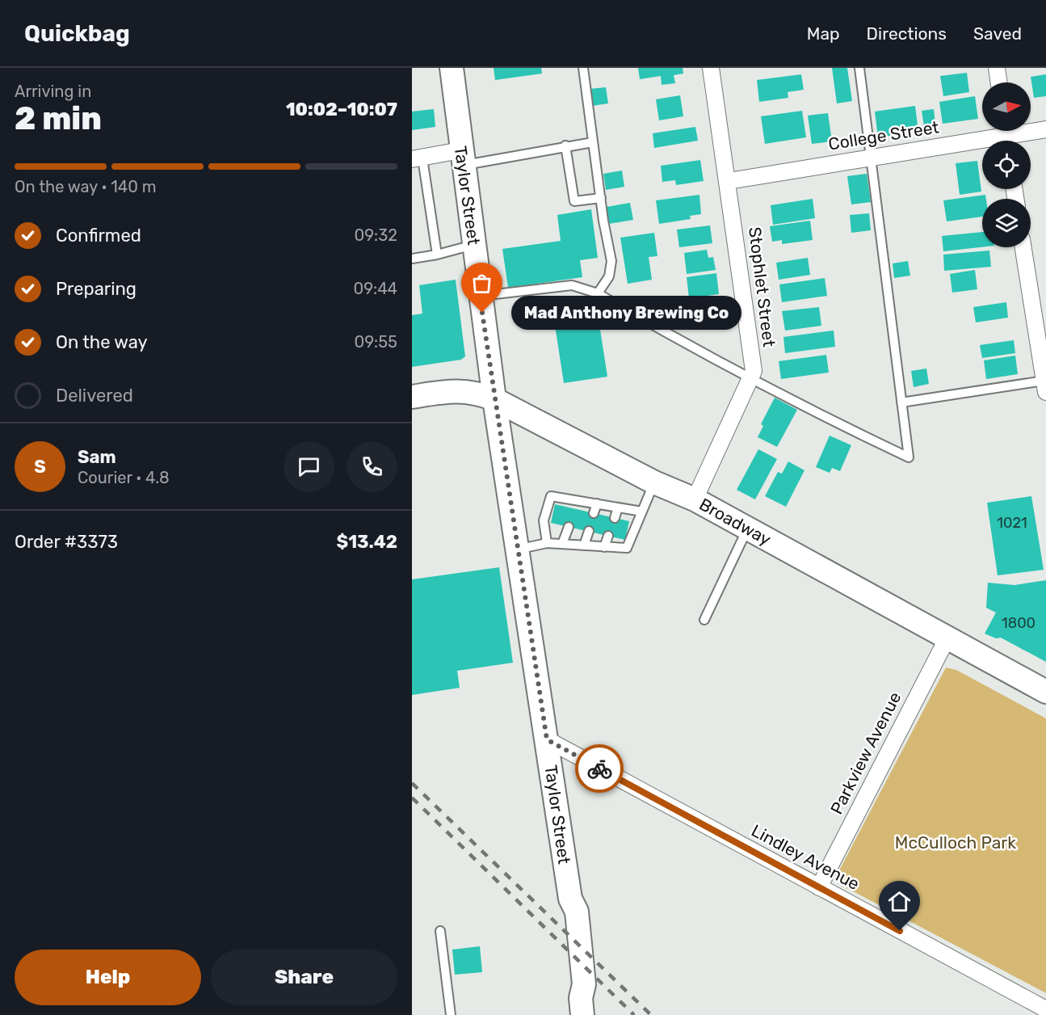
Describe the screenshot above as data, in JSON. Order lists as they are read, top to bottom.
{
  "streets": {
    "main road": ["Taylor Street", "Broadway"],
    "street": [
      "College Street",
      "Stophlet Street",
      "Parkview Avenue",
      "Lindley Avenue"
    ]
  },
  "crossings": [
    ["College Street", "Stophlet Street"],
    ["Taylor Street", "Broadway"],
    ["Taylor Street", "Lindley Avenue"],
    ["Stophlet Street", "Broadway"],
    ["Broadway", "Parkview Avenue"],
    ["Parkview Avenue", "Lindley Avenue"]
  ],
  "parks": ["McCulloch Park"],
  "places": ["Mad Anthony Brewing Co"],
  "house_numbers": ["1021", "1800"],
  "north": "right",
  "page": {
    "header": "Quickbag",
    "nav": ["Map", "Directions", "Saved"],
    "heading": ["2 min", "Arriving in", "10:02–10:07"],
    "panel": [
      "Sam",
      "Courier · 4.8",
      "Order #3373",
      "$13.42"
    ],
    "bar": "On the way · 140 m",
    "list": [
      ["Confirmed", "09:32"],
      ["Preparing", "09:44"],
      ["On the way", "09:55"],
      "Delivered"
    ],
    "bubble": "Mad Anthony Brewing Co",
    "round": "S",
    "buttons": ["Help", "Share"]
  }
}
